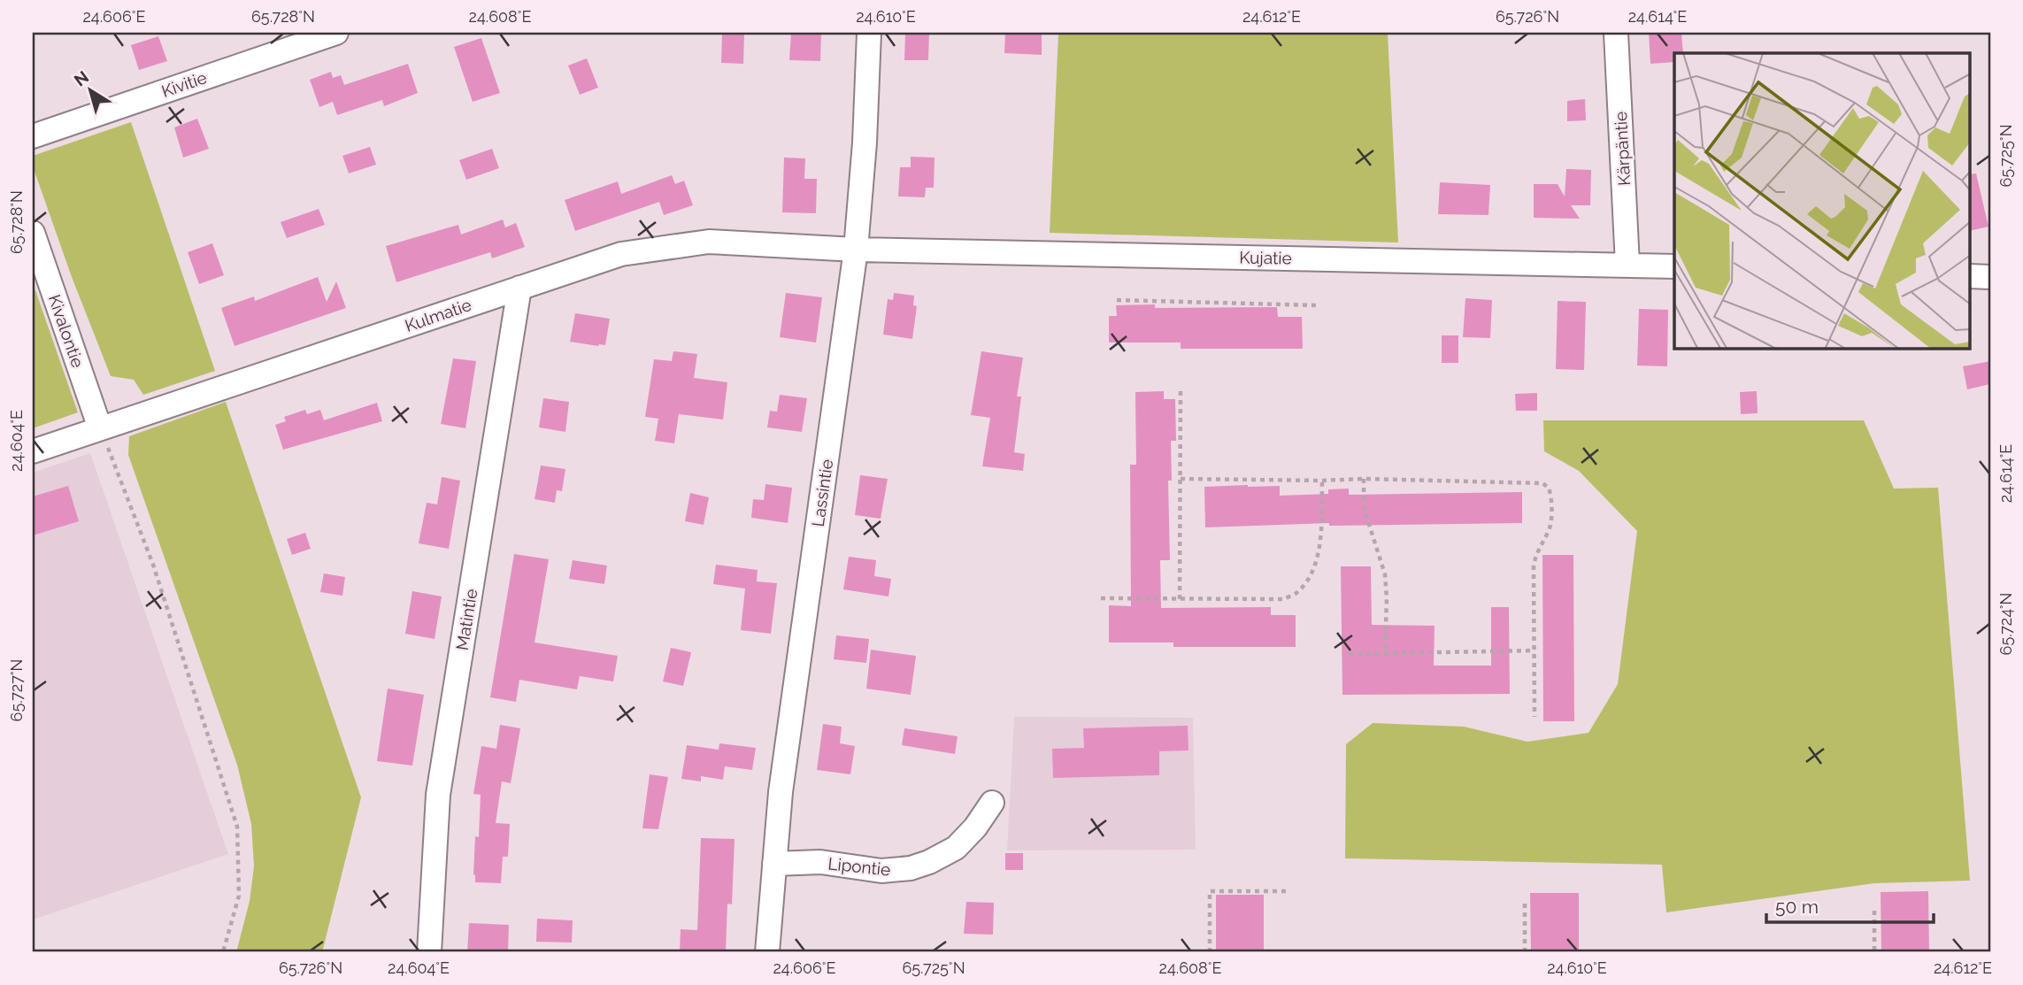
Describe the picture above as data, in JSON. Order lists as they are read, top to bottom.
{
  "streets": {
    "street": [
      "Kivitie",
      "Kärpäntie",
      "Kujatie",
      "Kulmatie",
      "Kivalontie",
      "Lassintie",
      "Matintie",
      "Lipontie"
    ]
  },
  "crossings": [
    ["Kärpäntie", "Kujatie"],
    ["Kujatie", "Kulmatie"],
    ["Kujatie", "Lassintie"],
    ["Kulmatie", "Kivalontie"],
    ["Kulmatie", "Lassintie"],
    ["Kulmatie", "Matintie"],
    ["Lassintie", "Lipontie"]
  ],
  "scale_bar": "50 m",
  "north": "top left",
  "coordinates": [
    "24.606°E",
    "65.728°N",
    "24.608°E",
    "24.610°E",
    "24.612°E",
    "65.726°N",
    "24.614°E",
    "65.725°N",
    "24.604°E",
    "65.724°N",
    "65.727°N"
  ]
}
